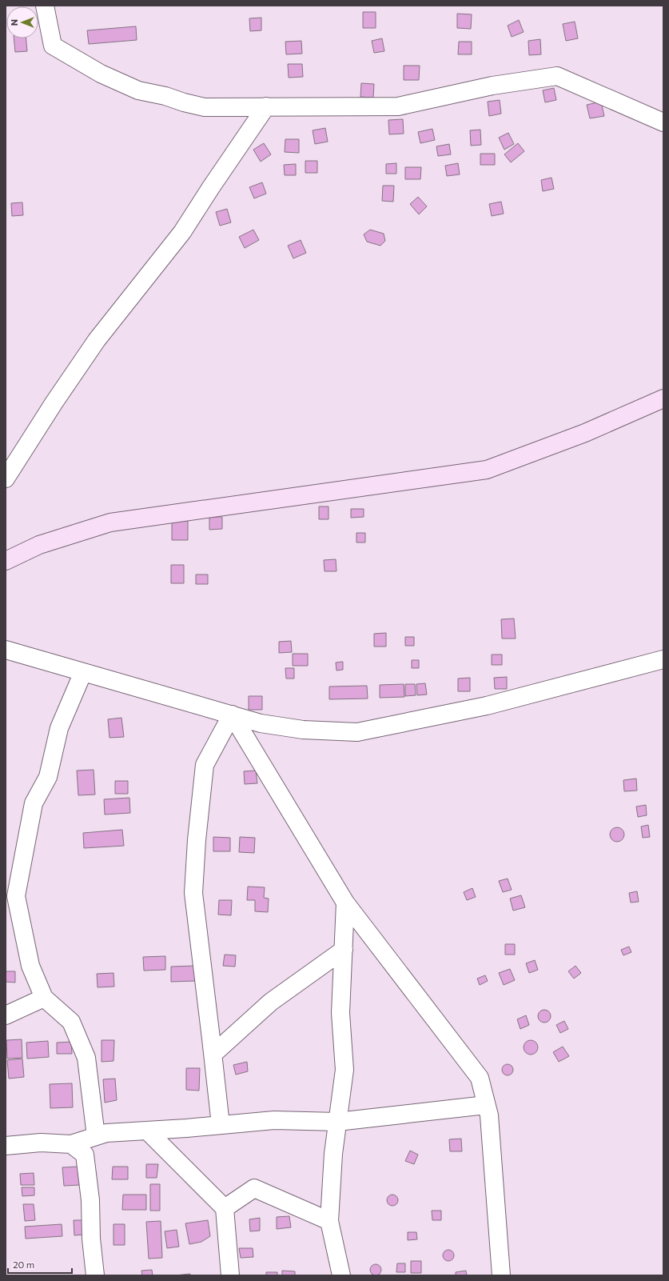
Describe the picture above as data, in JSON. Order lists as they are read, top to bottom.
{
  "scale_bar": "20 m",
  "north": "left"
}
